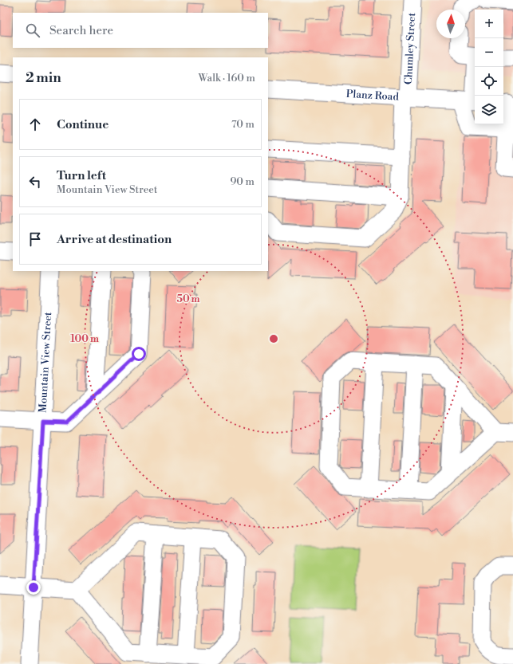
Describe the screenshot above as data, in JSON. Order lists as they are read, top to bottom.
{
  "streets": {
    "street": ["Chumley Street", "Planz Road", "Mountain View Street"]
  },
  "crossings": [
    ["Chumley Street", "Planz Road"]
  ],
  "north": "top",
  "page": {
    "map_buttons": ["+", "−"],
    "search": "Search here",
    "heading": ["2 min", "Walk · 160 m"],
    "list": [
      ["Continue", "70 m"],
      ["Turn left", "Mountain View Street", "90 m"],
      "Arrive at destination"
    ]
  },
  "rings": ["50 m", "100 m"]
}
